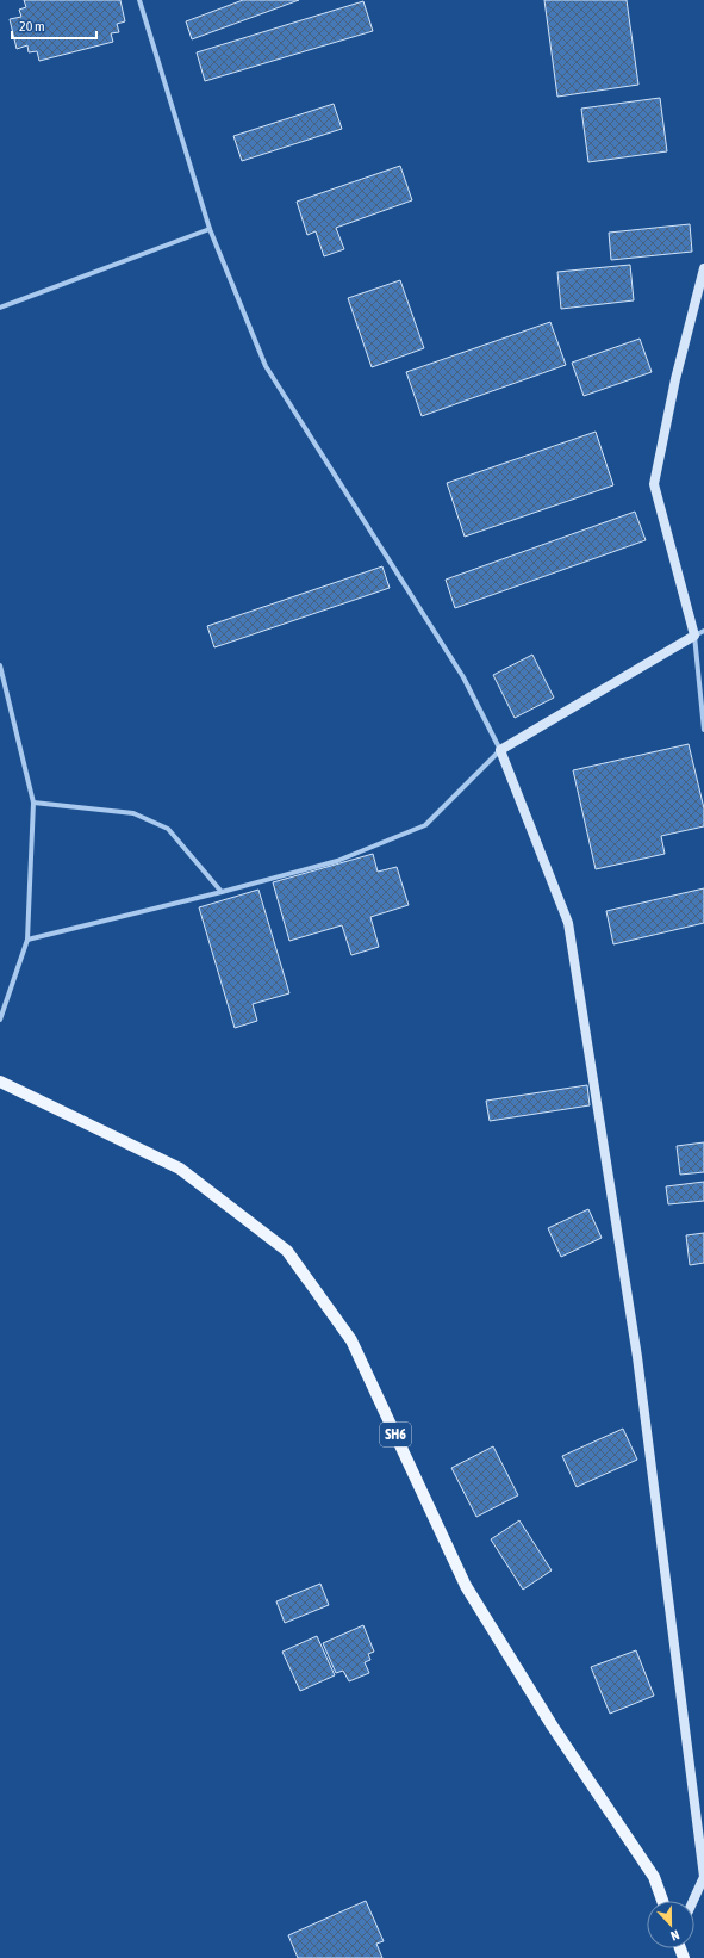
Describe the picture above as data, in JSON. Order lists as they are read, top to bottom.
{
  "streets": {
    "main road": ["SH6"]
  },
  "scale_bar": "20 m",
  "north": "bottom"
}
